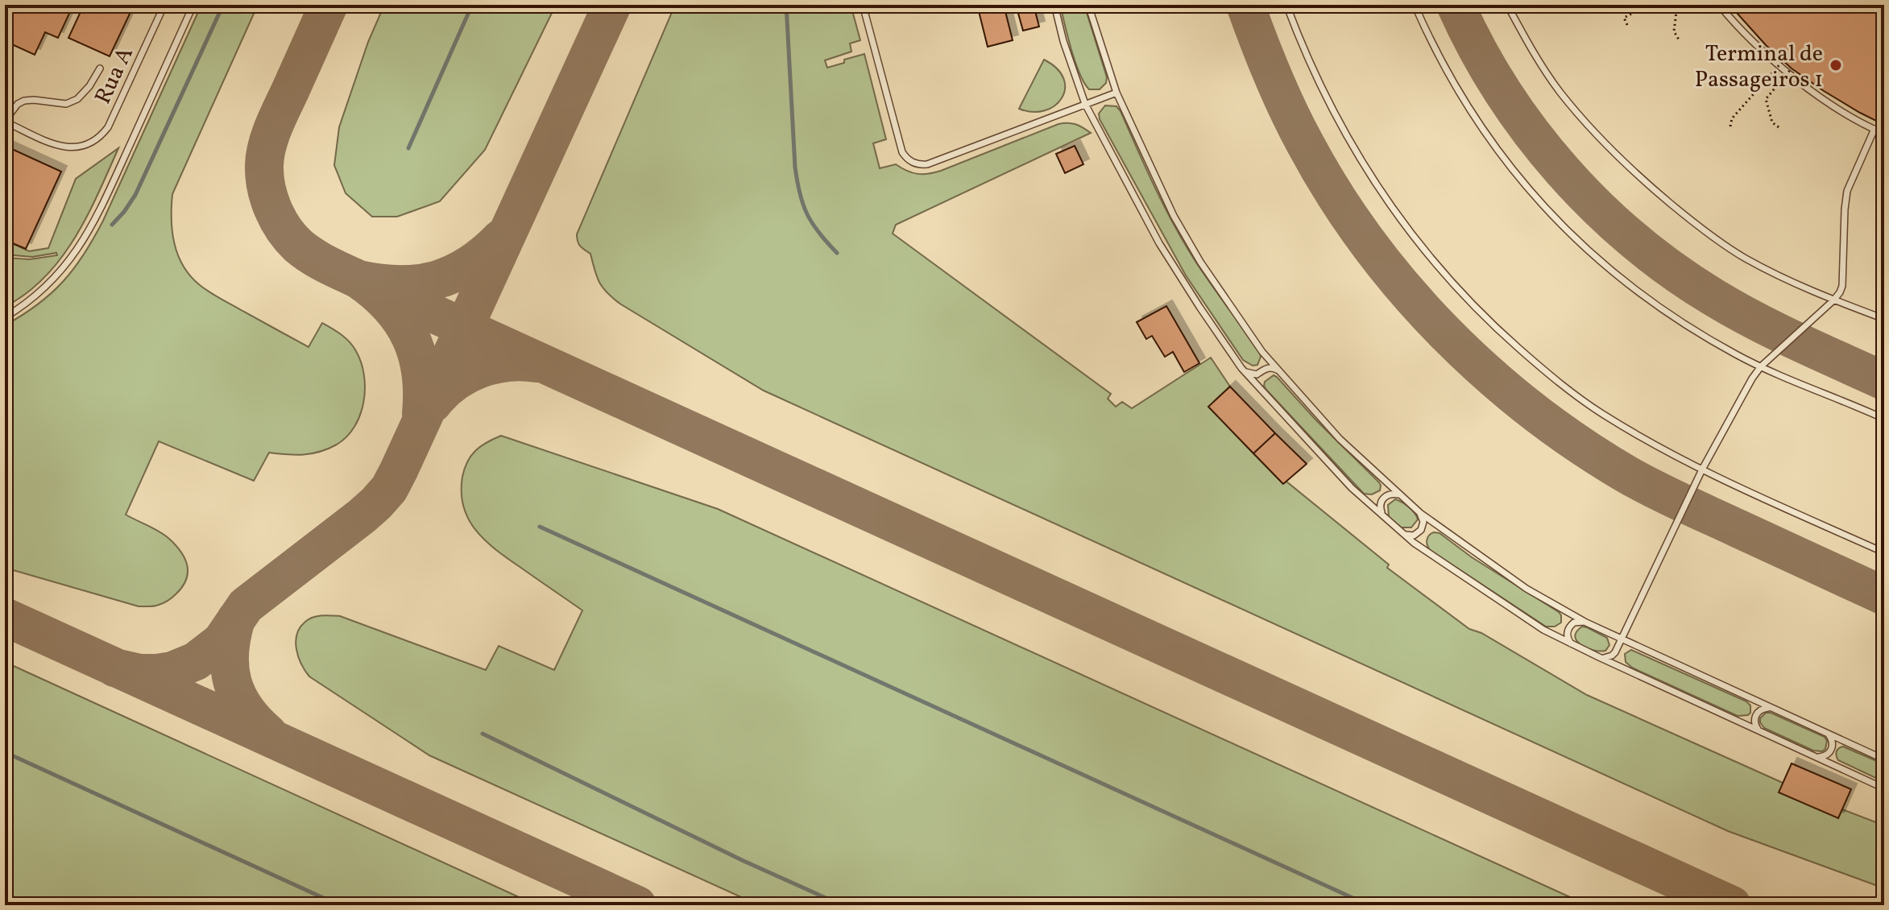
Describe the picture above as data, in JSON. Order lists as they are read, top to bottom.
{
  "streets": {
    "lane": ["Rua A"]
  },
  "places": ["Terminal de Passageiros 1"]
}
